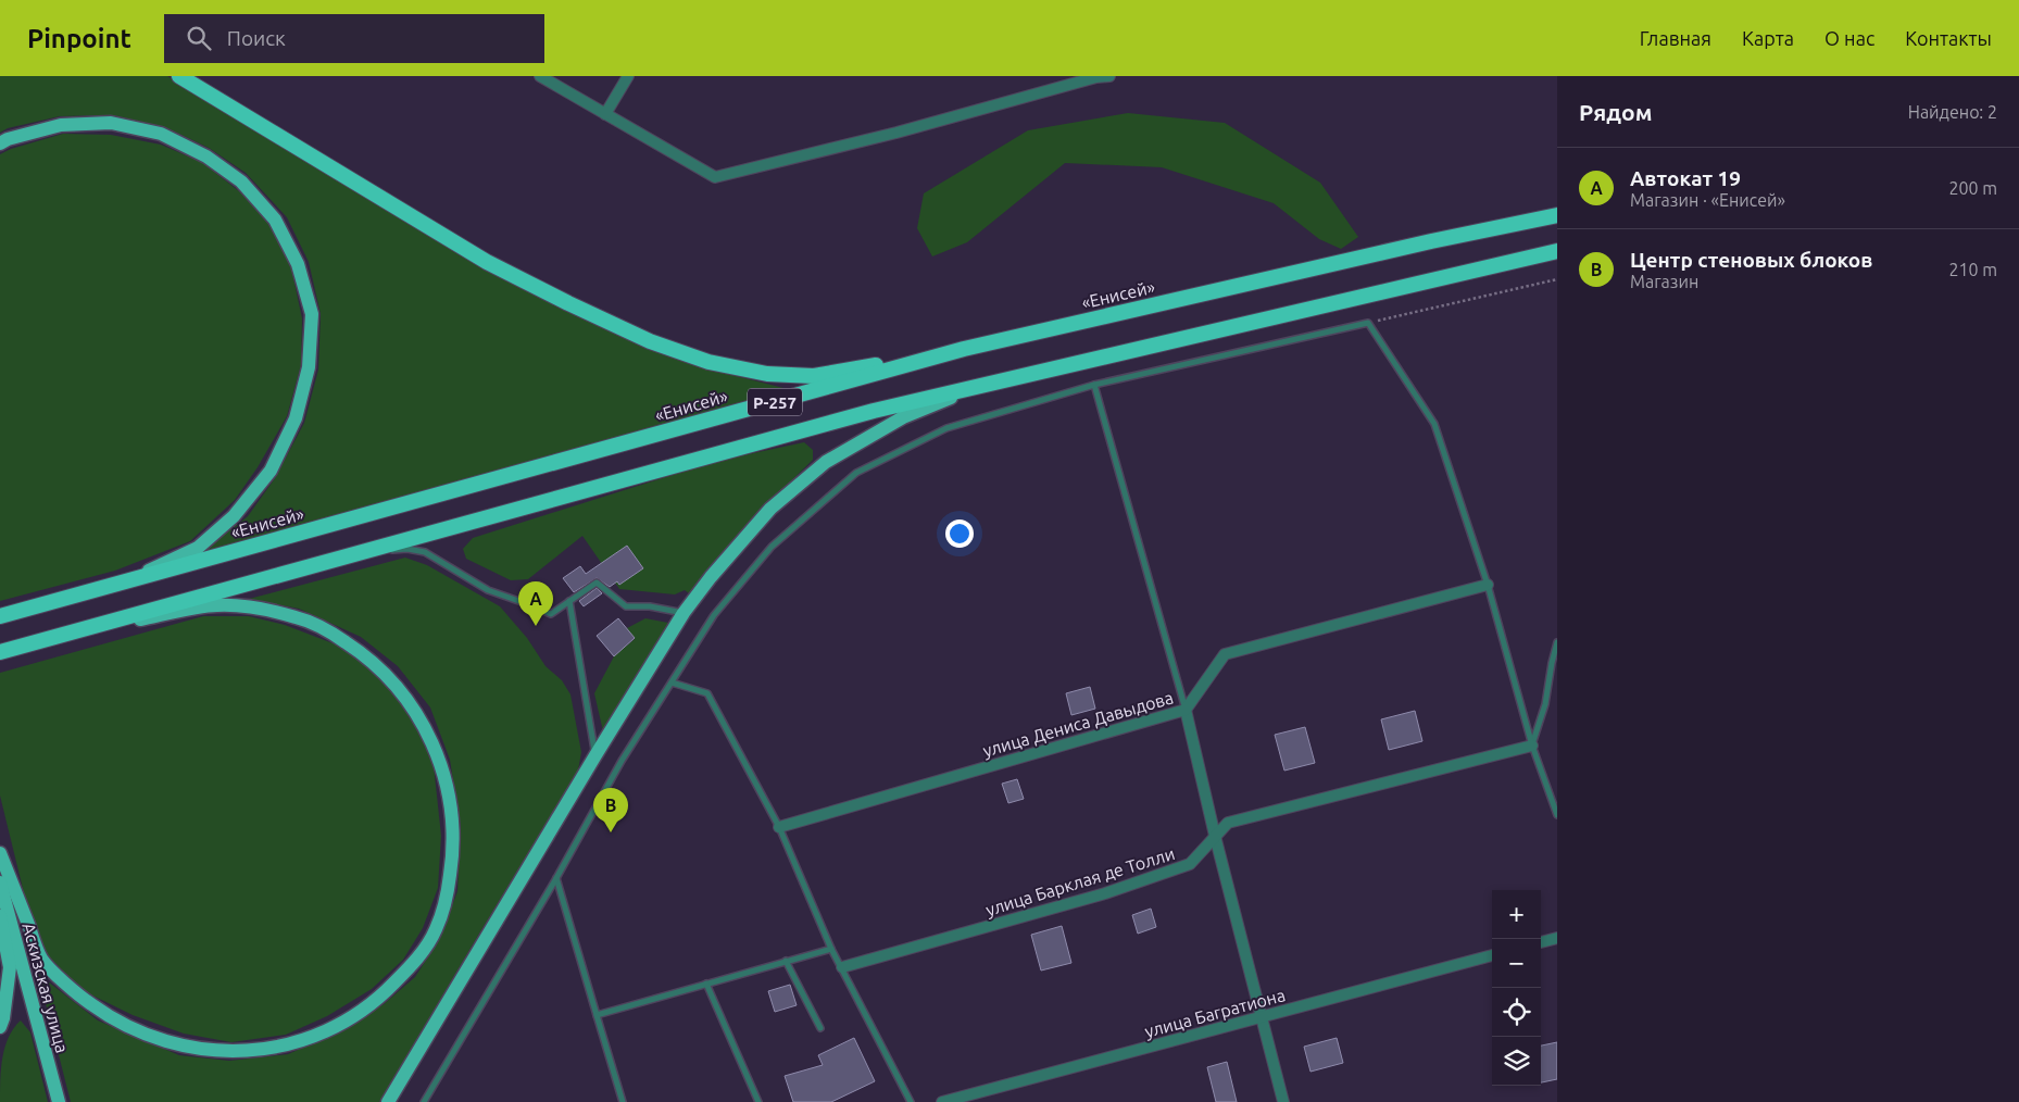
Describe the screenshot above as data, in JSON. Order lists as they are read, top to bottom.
{
  "streets": {
    "highway": ["«Енисей»", "Р-257"],
    "main road": ["Аскизская улица"],
    "street": ["улица Дениса Давыдова", "улица Барклая де Толли", "улица Багратиона"]
  },
  "page": {
    "header": "Pinpoint",
    "search": "Поиск",
    "nav": [
      "Главная",
      "Карта",
      "О нас",
      "Контакты"
    ],
    "heading": ["Рядом", "Найдено: 2"],
    "list": [
      {
        "mark": "A",
        "name": "Автокат 19",
        "note": "Магазин · «Енисей»",
        "value": "200 m"
      },
      {
        "mark": "B",
        "name": "Центр стеновых блоков",
        "note": "Магазин",
        "value": "210 m"
      }
    ],
    "pins": ["A", "B"],
    "map_buttons": ["+", "−"]
  }
}
